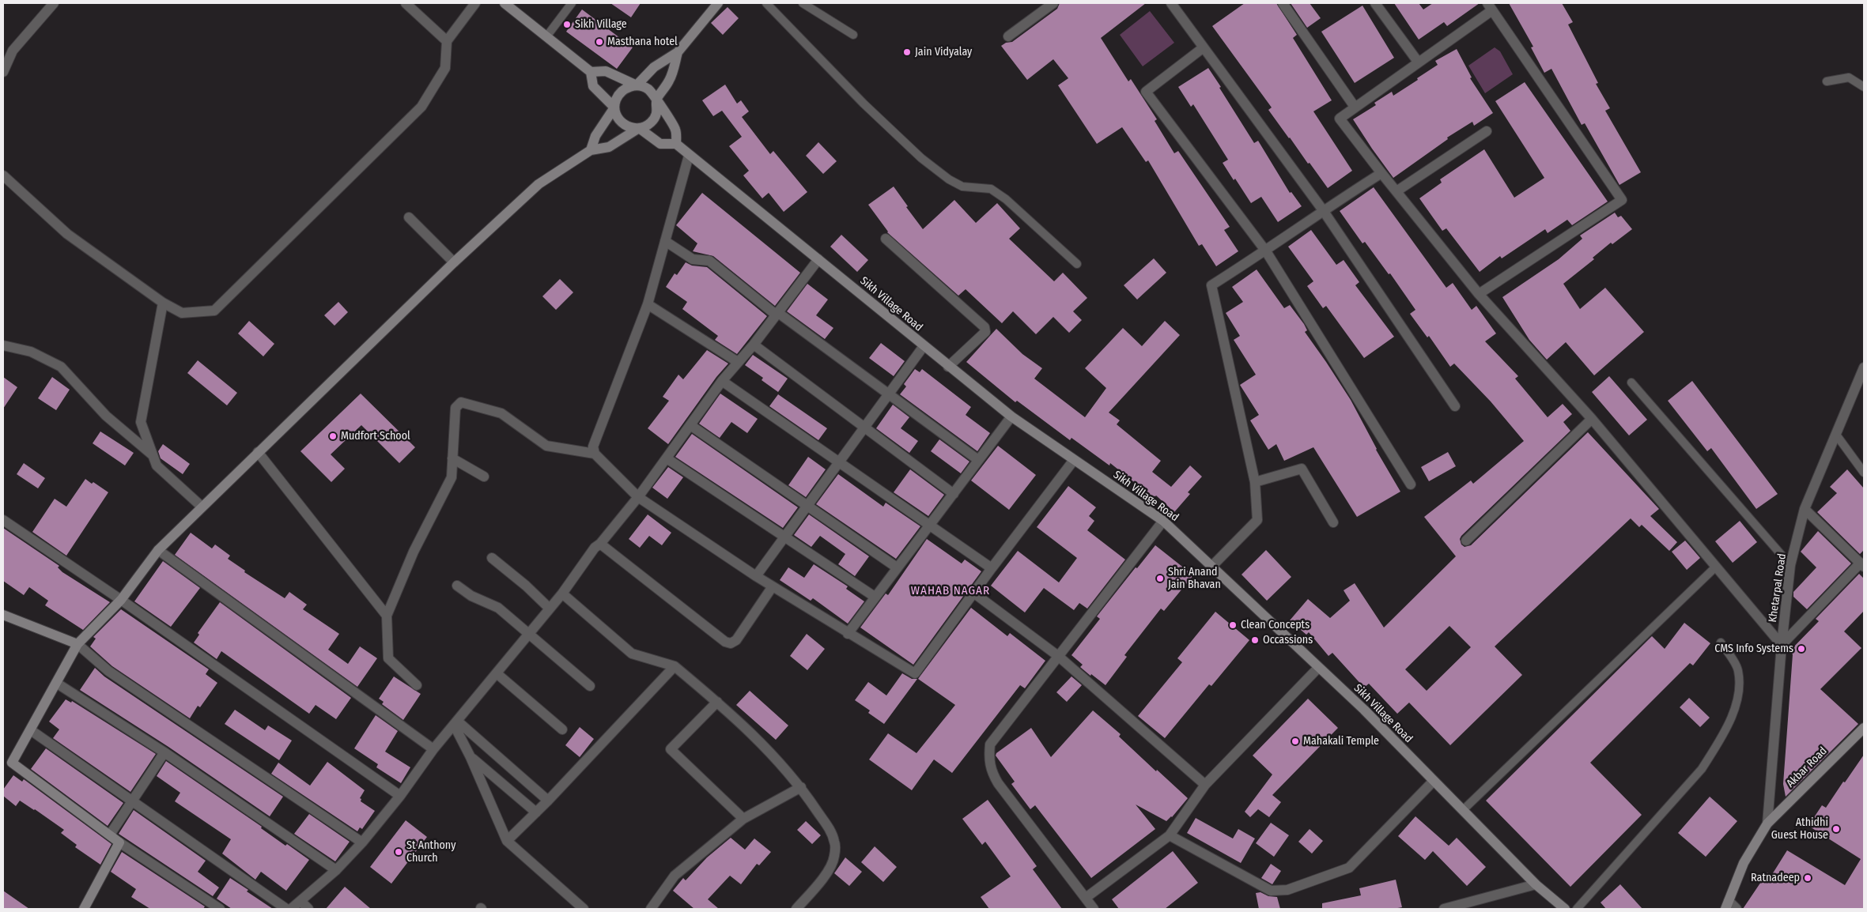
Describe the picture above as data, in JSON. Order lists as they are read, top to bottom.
{
  "streets": {
    "main road": ["Sikh Village Road", "Akbar Road"],
    "street": ["Khetarpal Road"]
  },
  "crossings": [
    ["Khetarpal Road", "Akbar Road"]
  ],
  "districts": ["WAHAB NAGAR"],
  "places": [
    "Sikh Village",
    "Masthana hotel",
    "Jain Vidyalay",
    "Mudfort School",
    "Shri Anand Jain Bhavan",
    "Clean Concepts",
    "Occassions",
    "CMS Info Systems",
    "Mahakali Temple",
    "Athidhi Guest House",
    "St Anthony Church",
    "Ratnadeep"
  ]
}
